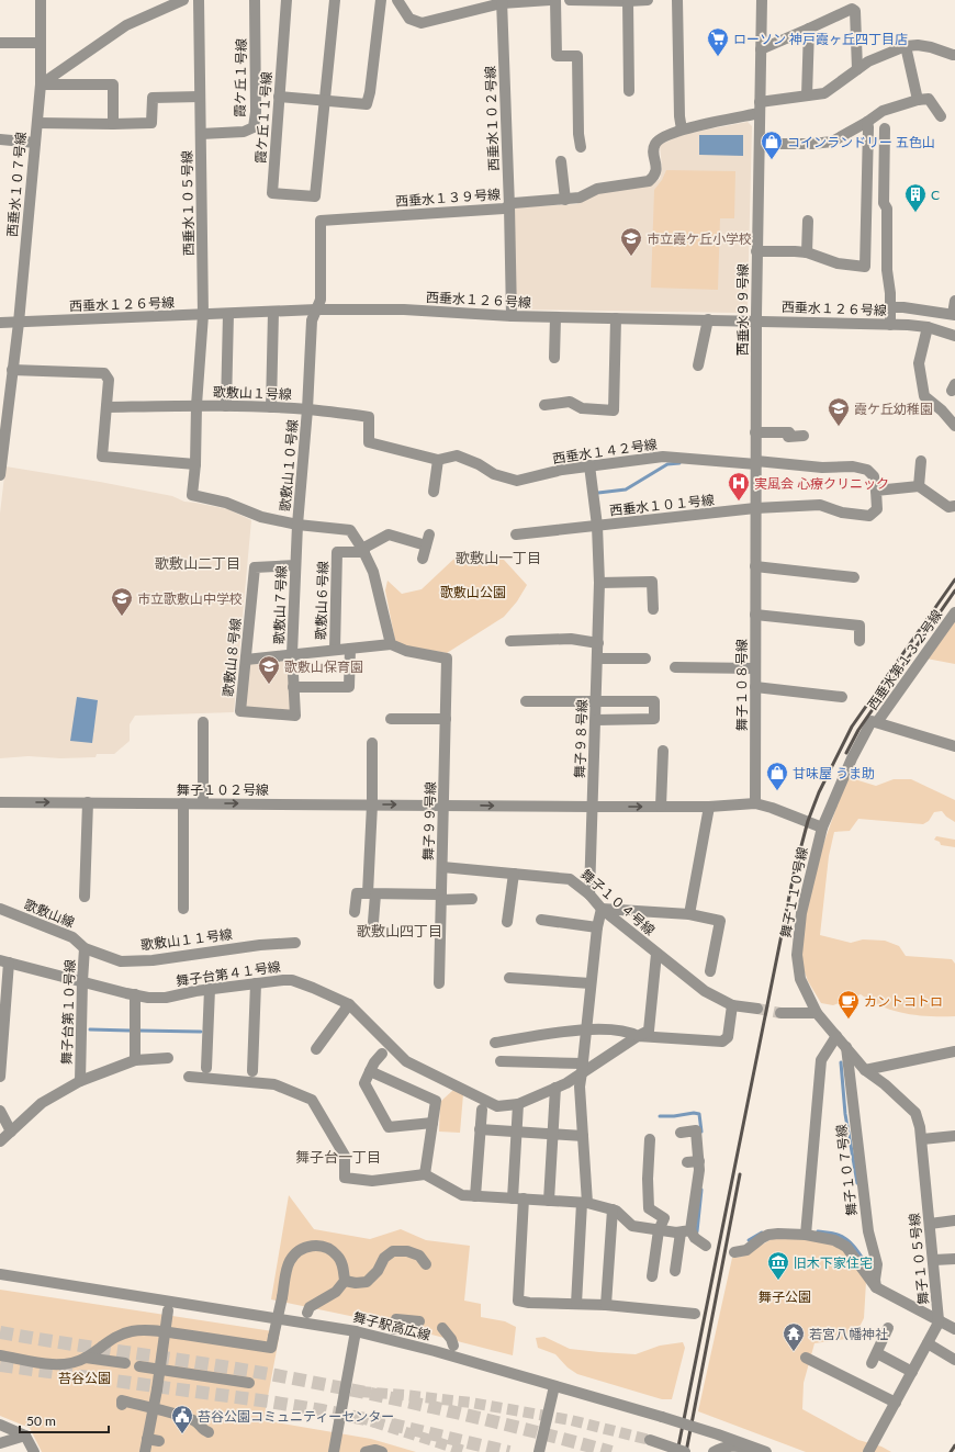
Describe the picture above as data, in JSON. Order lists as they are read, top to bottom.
{
  "streets": {
    "street": [
      "霞ケ丘１号線",
      "霞ケ丘１１号線",
      "西垂水１０２号線",
      "西垂水１０７号線",
      "西垂水１３９号線",
      "西垂水１０５号線",
      "西垂水１２６号線",
      "西垂水９９号線",
      "歌敷山１号線",
      "西垂水１４２号線",
      "歌敷山１０号線",
      "西垂水１０１号線",
      "歌敷山６号線",
      "歌敷山７号線",
      "歌敷山８号線",
      "西垂水第１３２号線",
      "舞子１０８号線",
      "舞子９８号線",
      "舞子１０２号線",
      "舞子９９号線",
      "舞子１１０号線",
      "舞子１０４号線",
      "歌敷山線",
      "歌敷山１１号線",
      "舞子台第４１号線",
      "舞子台第１０号線",
      "舞子１０７号線",
      "舞子１０５号線",
      "舞子駅高広線"
    ]
  },
  "crossings": [
    ["霞ケ丘１号線", "西垂水１０５号線"],
    ["西垂水１０２号線", "西垂水１３９号線"],
    ["西垂水１０２号線", "西垂水１２６号線"],
    ["西垂水１０７号線", "西垂水１２６号線"],
    ["西垂水１３９号線", "西垂水１２６号線"],
    ["西垂水１３９号線", "歌敷山１０号線"],
    ["西垂水１０５号線", "西垂水１２６号線"],
    ["西垂水１０５号線", "歌敷山１号線"],
    ["西垂水１０５号線", "歌敷山１０号線"],
    ["西垂水１０５号線", "歌敷山７号線"],
    ["西垂水１２６号線", "西垂水９９号線"],
    ["西垂水１２６号線", "歌敷山１０号線"],
    ["西垂水９９号線", "西垂水１４２号線"],
    ["西垂水９９号線", "西垂水１０１号線"],
    ["西垂水９９号線", "舞子１０８号線"],
    ["歌敷山１号線", "西垂水１４２号線"],
    ["歌敷山１号線", "歌敷山１０号線"],
    ["西垂水１４２号線", "歌敷山１０号線"],
    ["西垂水１４２号線", "西垂水１０１号線"],
    ["西垂水１４２号線", "舞子９８号線"],
    ["歌敷山１０号線", "歌敷山７号線"],
    ["西垂水１０１号線", "舞子９８号線"],
    ["歌敷山７号線", "歌敷山８号線"],
    ["西垂水第１３２号線", "舞子１１０号線"],
    ["舞子１０８号線", "舞子１０２号線"],
    ["舞子９８号線", "舞子１０２号線"],
    ["舞子９８号線", "舞子１０４号線"],
    ["舞子１０２号線", "舞子９９号線"],
    ["舞子９９号線", "舞子１０４号線"],
    ["舞子１１０号線", "舞子１０５号線"],
    ["歌敷山線", "歌敷山１１号線"],
    ["歌敷山線", "舞子台第１０号線"],
    ["歌敷山１１号線", "舞子台第１０号線"],
    ["舞子台第４１号線", "舞子台第１０号線"],
    ["舞子１０７号線", "舞子１０５号線"]
  ],
  "one_way": ["舞子１０２号線"],
  "districts": [
    "歌敷山一丁目",
    "歌敷山二丁目",
    "歌敷山四丁目",
    "舞子台一丁目"
  ],
  "parks": ["歌敷山公園", "舞子公園", "苔谷公園"],
  "places": {
    "supermarket": ["ローソン 神戸霞ヶ丘四丁目店"],
    "shop": ["コインランドリー 五色山", "甘味屋 うま助"],
    "building": ["C"],
    "school or university": [
      "市立霞ケ丘小学校",
      "霞ケ丘幼稚園",
      "市立歌敷山中学校",
      "歌敷山保育園"
    ],
    "hospital": ["実風会 心療クリニック"],
    "cafe": ["カントコトロ"],
    "museum": ["旧木下家住宅"],
    "temple": ["若宮八幡神社"],
    "public building": ["苔谷公園コミュニティーセンター"]
  },
  "scale_bar": "50 m"
}
